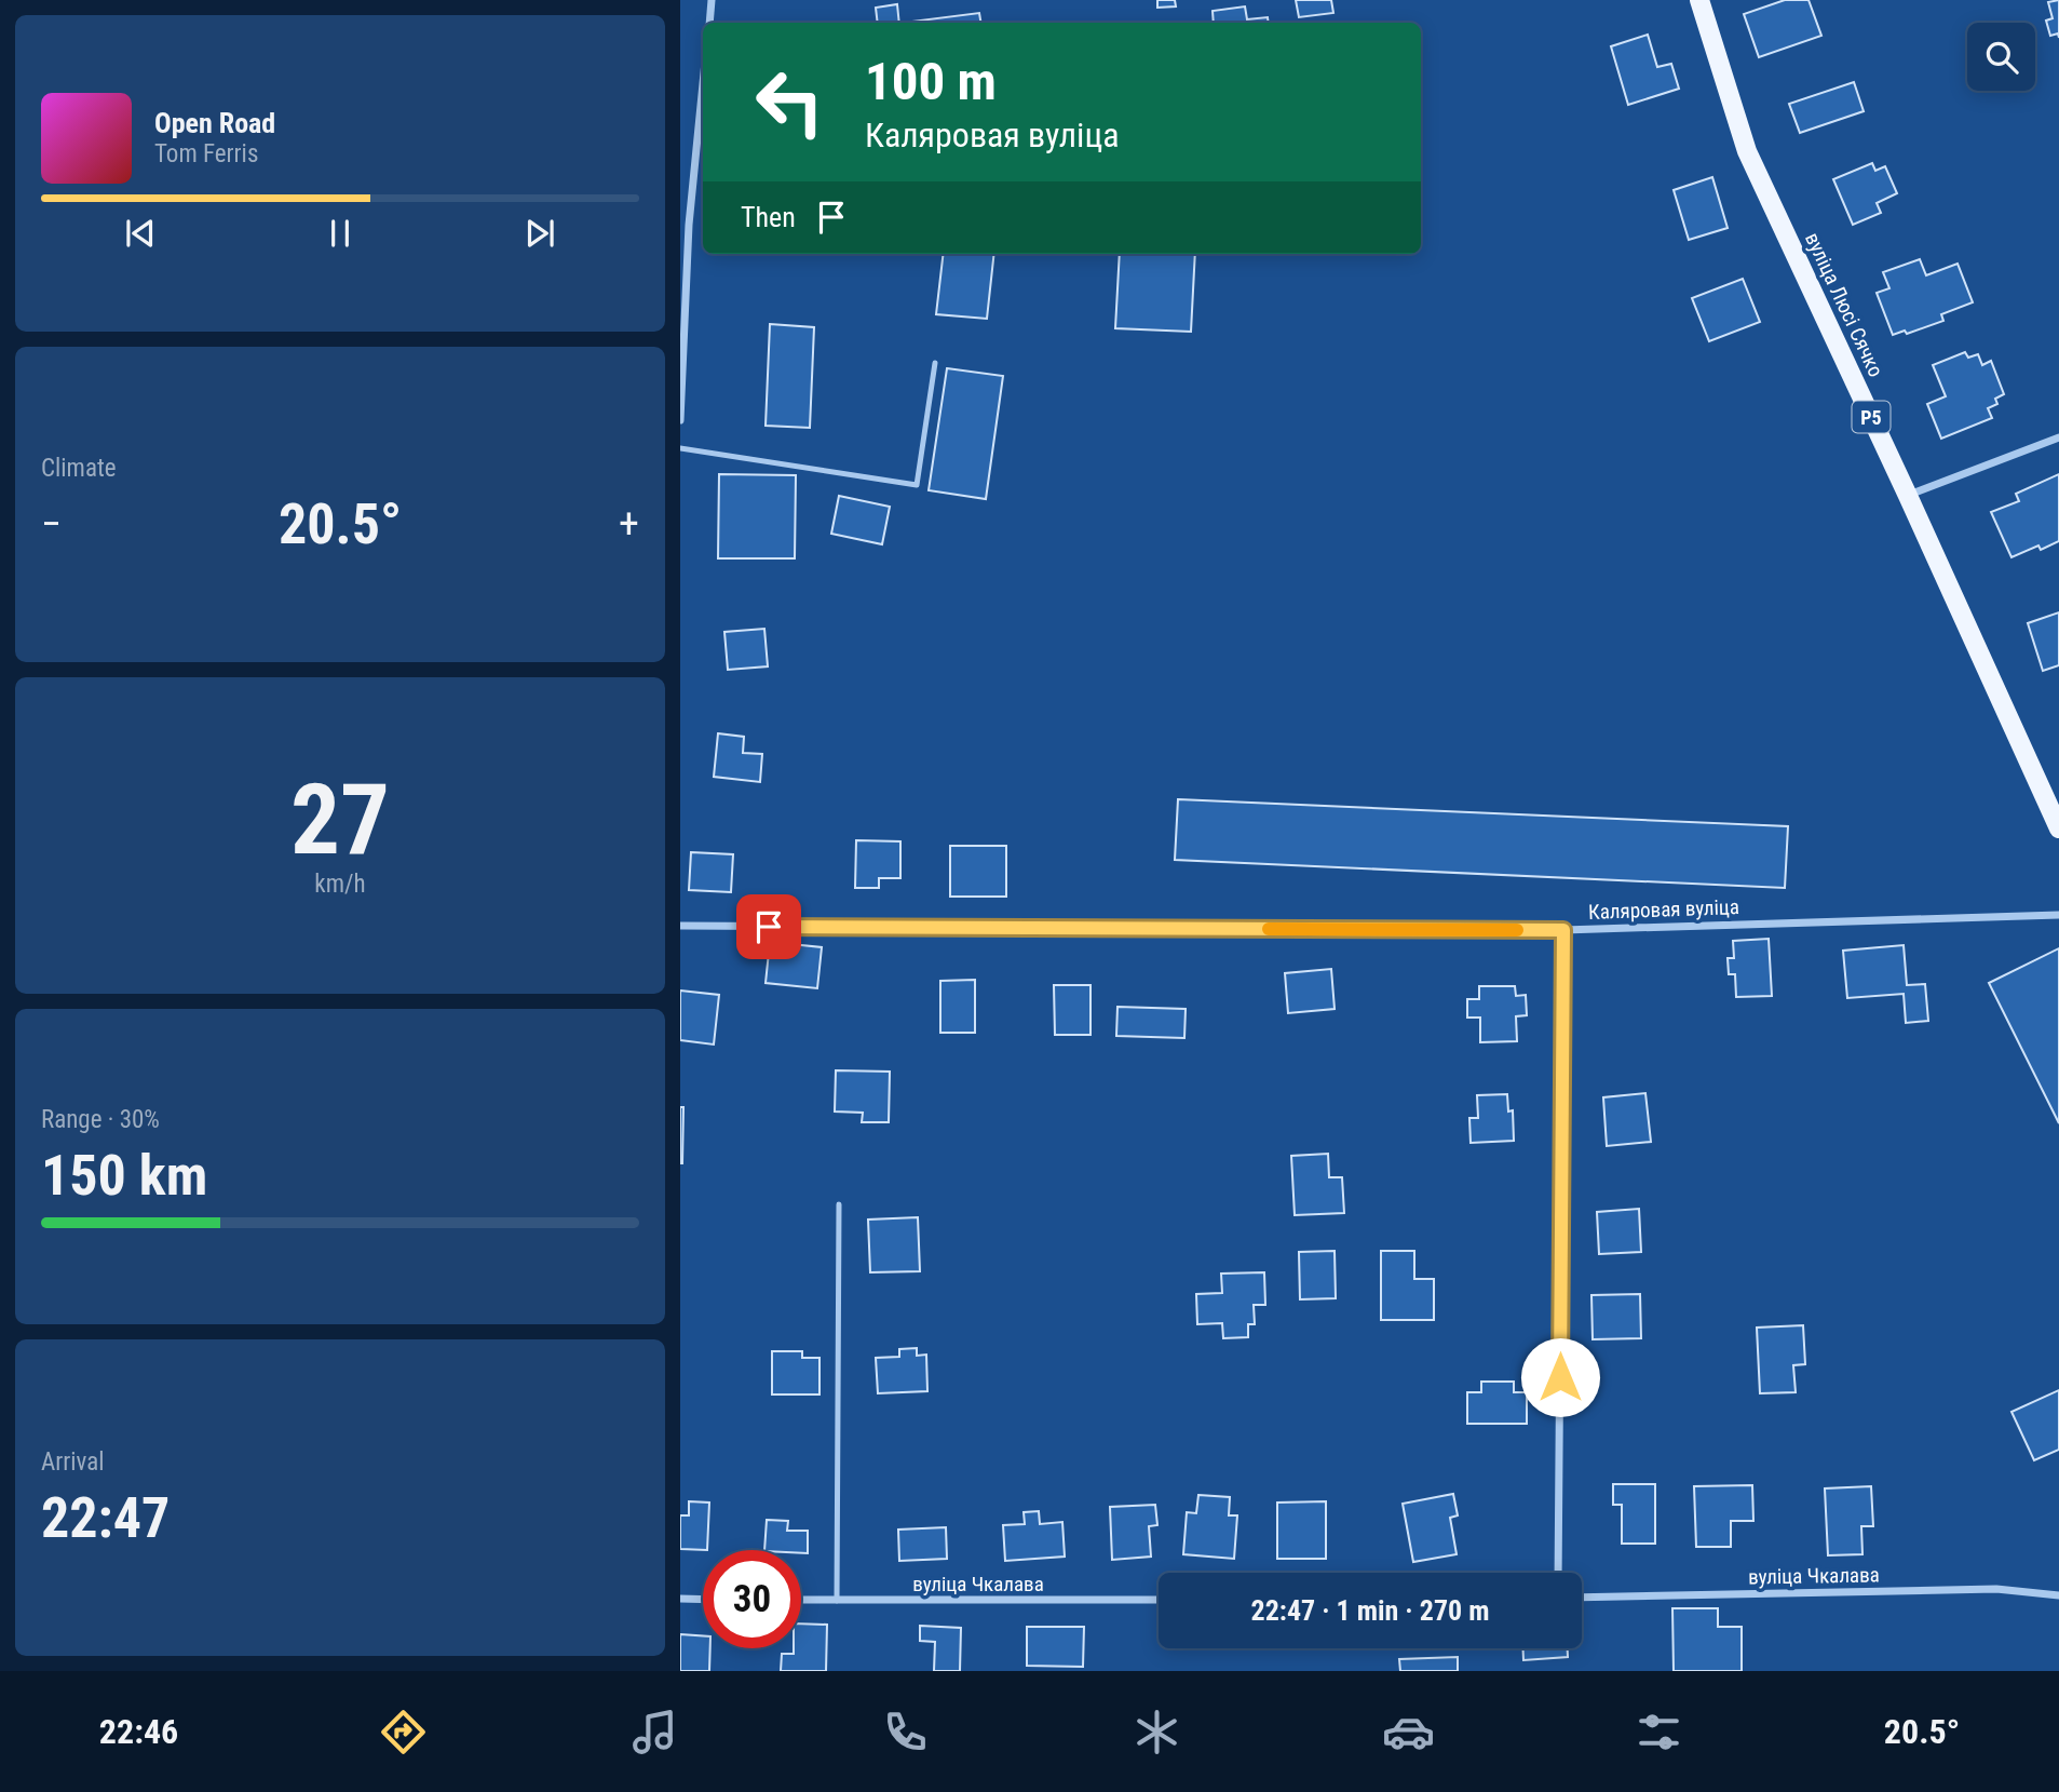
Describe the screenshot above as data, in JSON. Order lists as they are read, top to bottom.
{
  "streets": {
    "main road": ["вуліца Люсі Сячко", "Р5"],
    "street": ["Каляровая вуліца", "вуліца Чкалава"]
  },
  "page": {
    "turn": ["100 m", "Каляровая вуліца"],
    "song": ["Open Road", "Tom Ferris"],
    "then": "Then",
    "tile": [
      "Climate",
      ["27", "km/h"],
      ["Range · 30%", "150 km"],
      ["Arrival", "22:47"]
    ],
    "heat": ["−", "20.5°", "+"],
    "limit": "30",
    "trip": "22:47 · 1 min · 270 m",
    "tabs": ["22:46", "20.5°"]
  }
}
